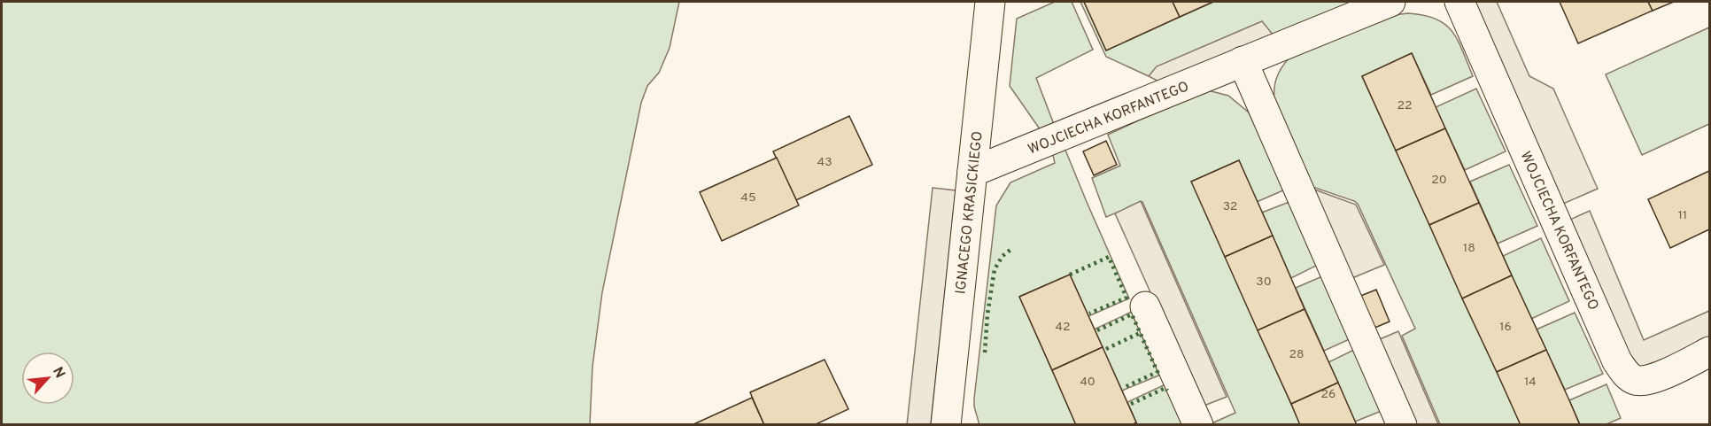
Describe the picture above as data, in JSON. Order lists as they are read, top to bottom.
{
  "streets": {
    "street": ["WOJCIECHA KORFANTEGO", "IGNACEGO KRASICKIEGO"]
  },
  "crossings": [
    ["WOJCIECHA KORFANTEGO", "IGNACEGO KRASICKIEGO"]
  ],
  "house_numbers": [
    "22",
    "43",
    "20",
    "45",
    "32",
    "11",
    "18",
    "30",
    "42",
    "16",
    "28",
    "40",
    "14",
    "26"
  ],
  "north": "top right"
}
